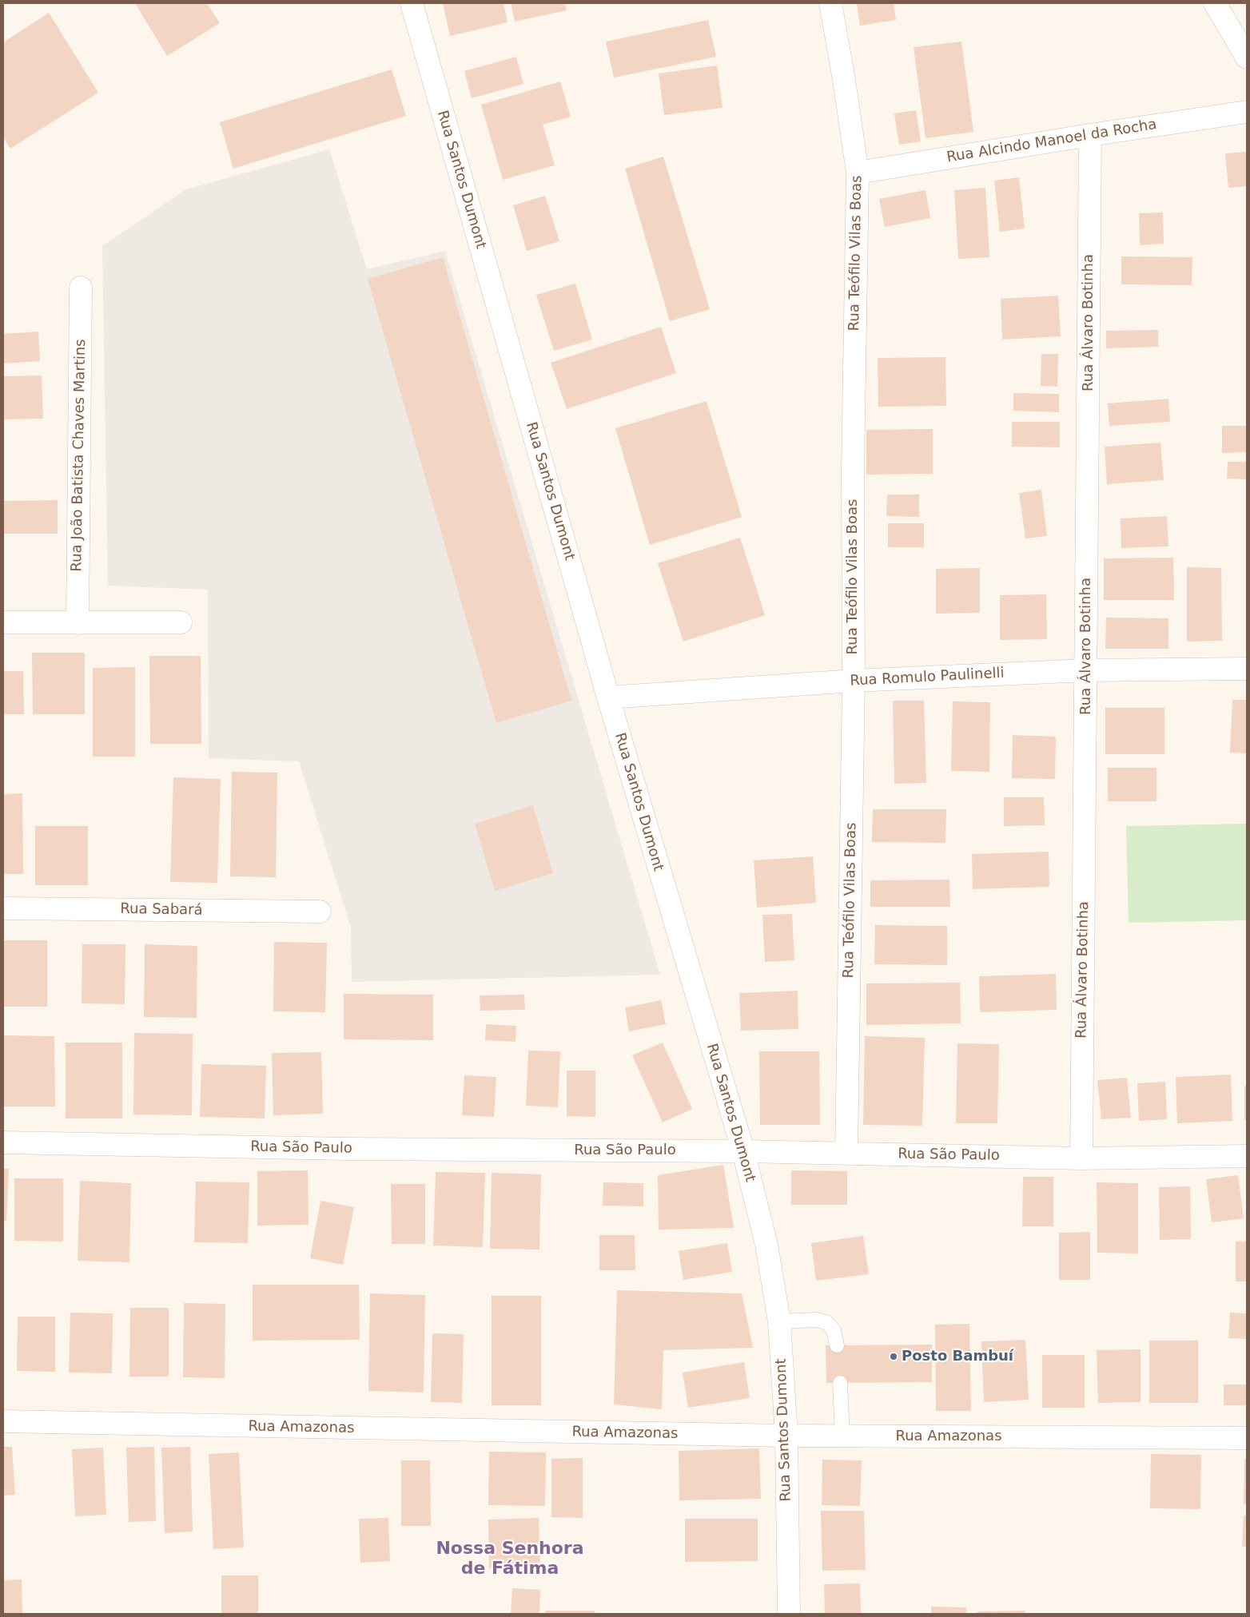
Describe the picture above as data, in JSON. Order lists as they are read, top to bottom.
{
  "streets": {
    "street": [
      "Rua Alcindo Manoel da Rocha",
      "Rua Santos Dumont",
      "Rua Teófilo Vilas Boas",
      "Rua Álvaro Botinha",
      "Rua João Batista Chaves Martins",
      "Rua Romulo Paulinelli",
      "Rua Sabará",
      "Rua São Paulo",
      "Rua Amazonas"
    ]
  },
  "crossings": [
    ["Rua Alcindo Manoel da Rocha", "Rua Teófilo Vilas Boas"],
    ["Rua Alcindo Manoel da Rocha", "Rua Álvaro Botinha"],
    ["Rua Santos Dumont", "Rua Romulo Paulinelli"],
    ["Rua Santos Dumont", "Rua São Paulo"],
    ["Rua Santos Dumont", "Rua Amazonas"],
    ["Rua Teófilo Vilas Boas", "Rua Romulo Paulinelli"],
    ["Rua Teófilo Vilas Boas", "Rua São Paulo"],
    ["Rua Álvaro Botinha", "Rua Romulo Paulinelli"],
    ["Rua Álvaro Botinha", "Rua São Paulo"]
  ],
  "districts": ["Nossa Senhora de Fátima"],
  "places": ["Posto Bambuí"]
}
